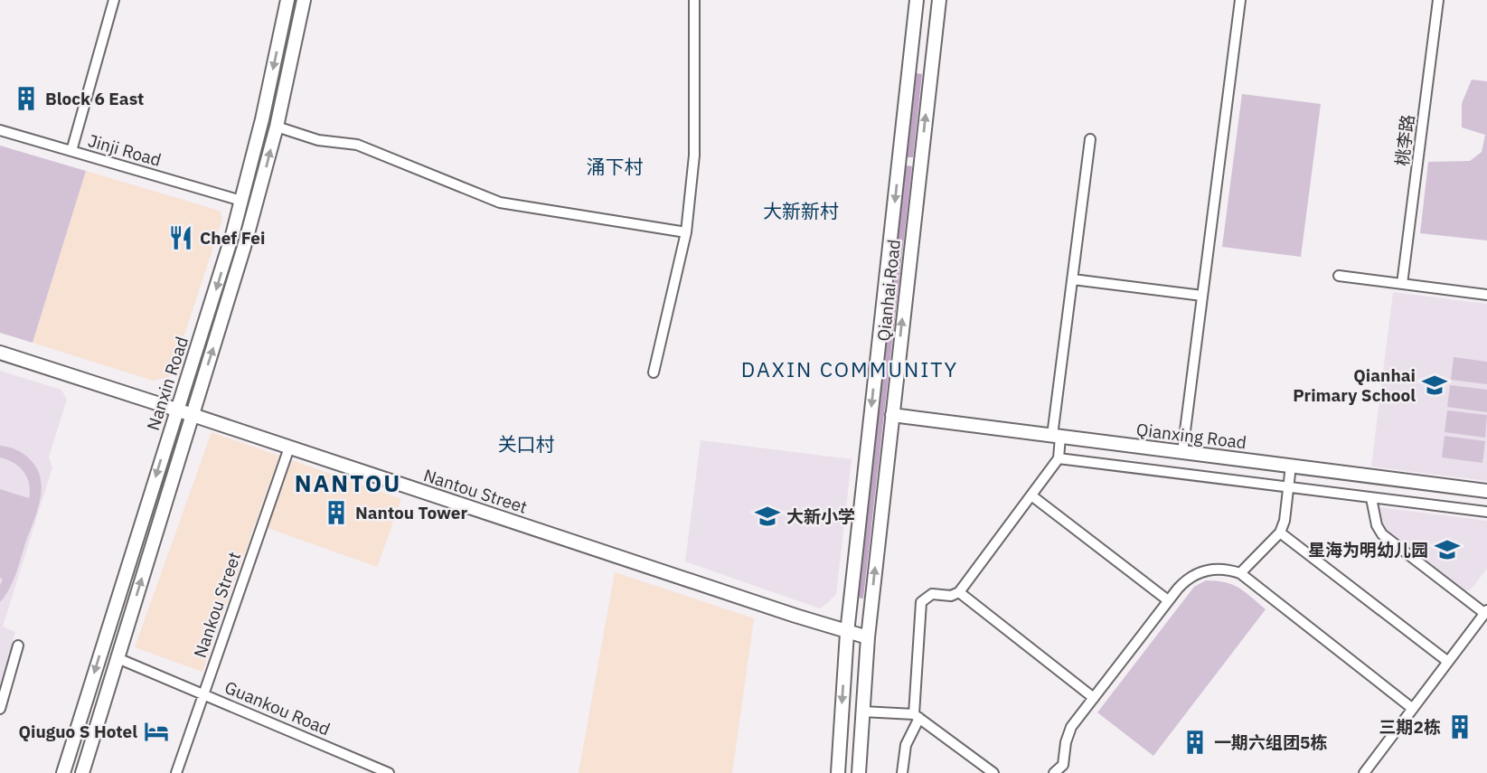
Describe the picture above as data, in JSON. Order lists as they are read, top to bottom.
{
  "streets": {
    "main road": [
      "Qianhai Road",
      "Nanxin Road",
      "Qianxing Road",
      "Nantou Street"
    ],
    "street": [
      "桃李路",
      "Jinji Road",
      "Nankou Street",
      "Guankou Road"
    ]
  },
  "crossings": [
    ["Jinji Road", "Nanxin Road"],
    ["Qianhai Road", "Qianxing Road"],
    ["Qianhai Road", "Nantou Street"],
    ["Nanxin Road", "Nantou Street"],
    ["Nanxin Road", "Guankou Road"],
    ["Nantou Street", "Nankou Street"],
    ["Nankou Street", "Guankou Road"]
  ],
  "districts": [
    "涌下村",
    "大新新村",
    "DAXIN COMMUNITY",
    "关口村",
    "NANTOU"
  ],
  "places": {
    "building": [
      "Block 6 East",
      "Nantou Tower",
      "三期2栋",
      "一期六组团5栋"
    ],
    "restaurant": ["Chef Fei"],
    "school or university": ["Qianhai Primary School", "大新小学", "星海为明幼儿园"],
    "hotel": ["Qiuguo S Hotel"]
  }
}
